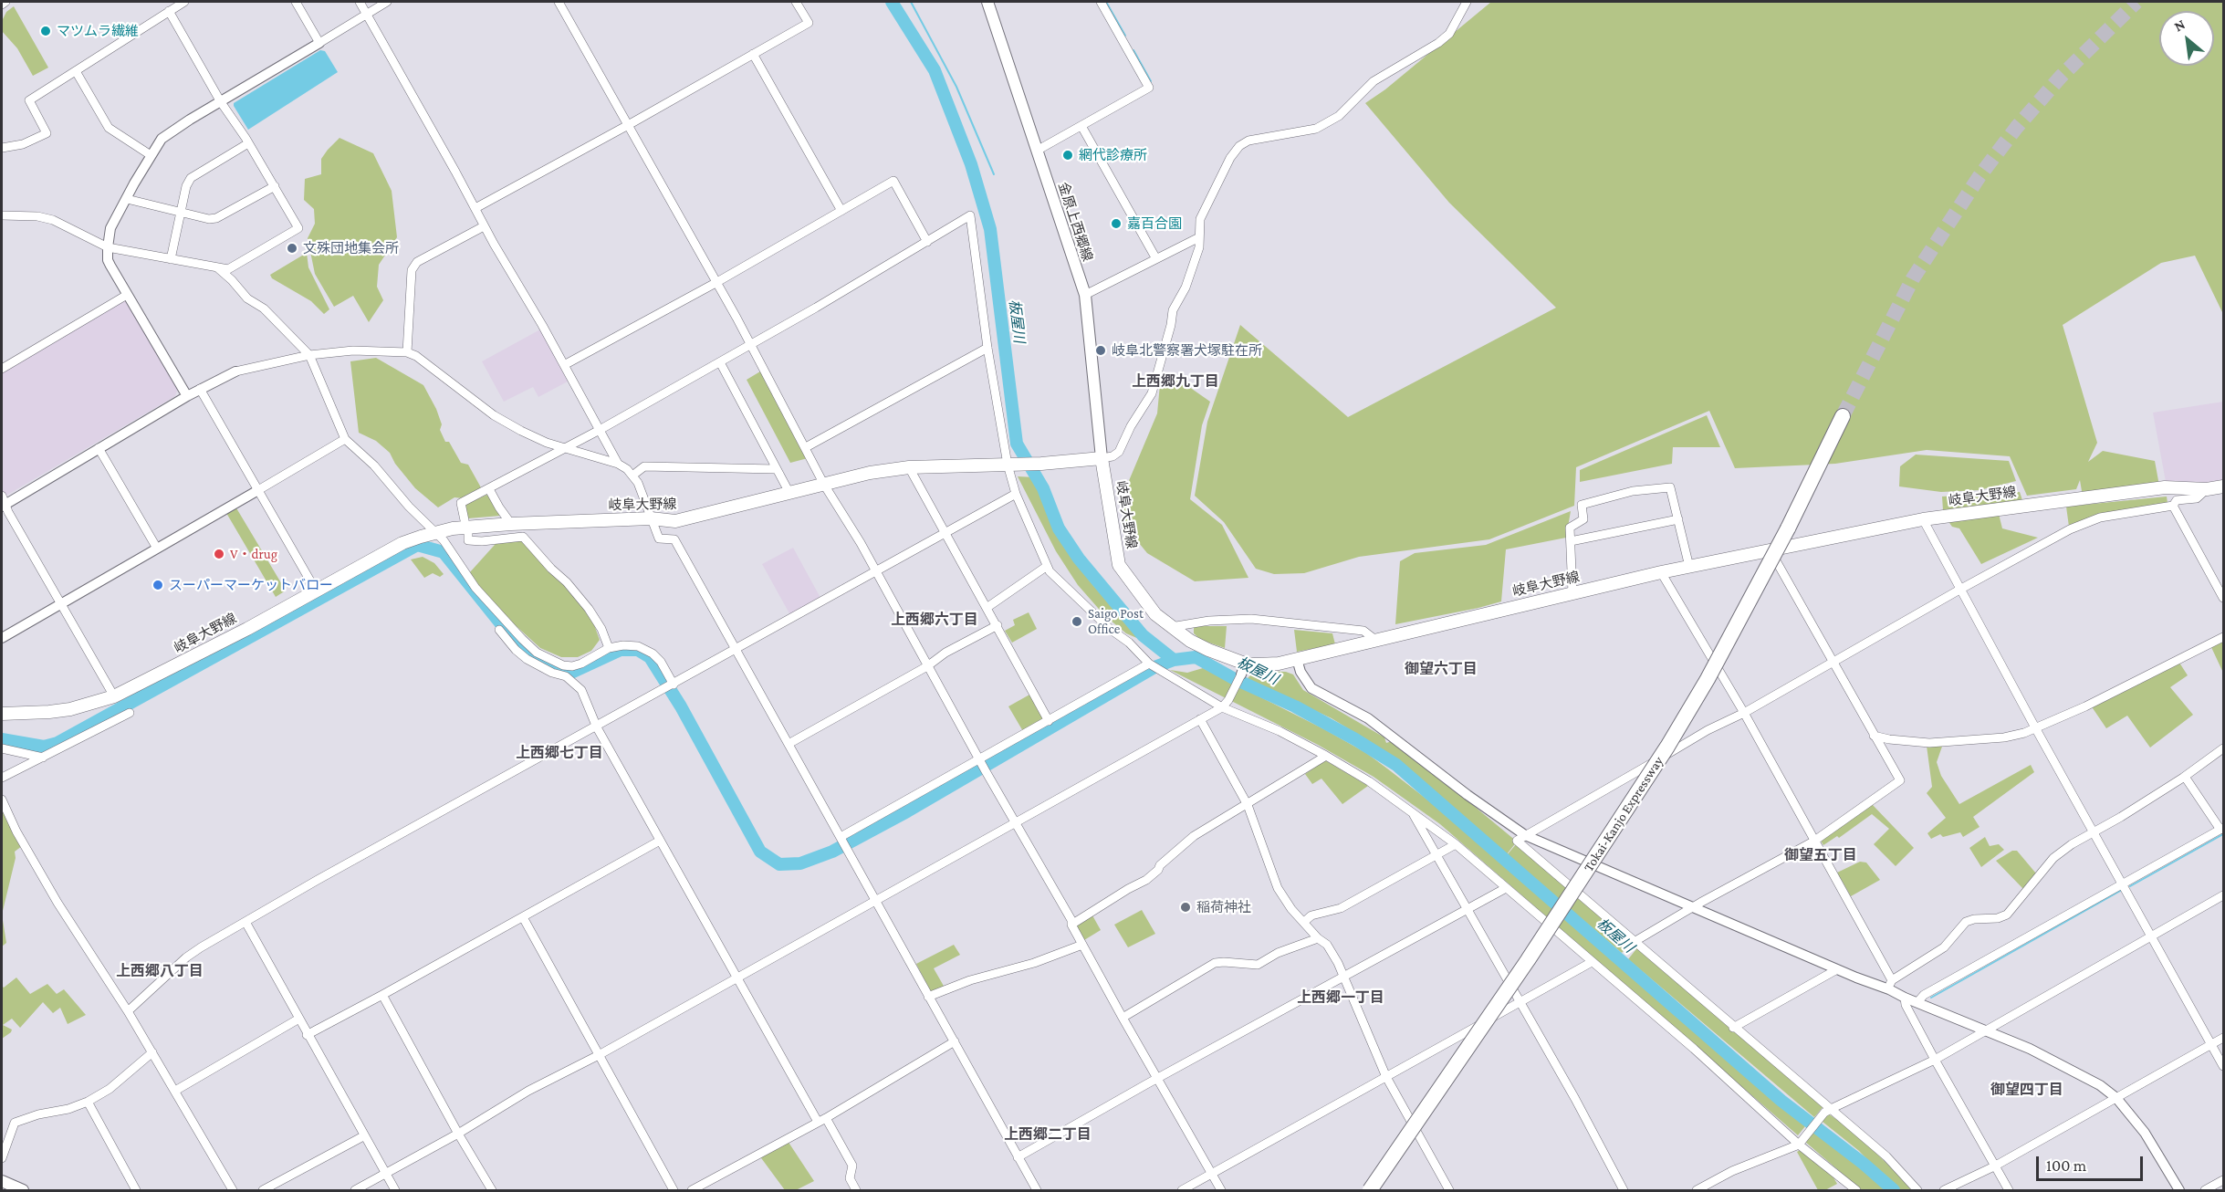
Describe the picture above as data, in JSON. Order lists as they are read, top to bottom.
{
  "streets": {
    "highway": ["Tokai-Kanjo Expressway"],
    "main road": ["金原上西郷線", "岐阜大野線"]
  },
  "crossings": [
    ["金原上西郷線", "岐阜大野線"]
  ],
  "districts": [
    "上西郷九丁目",
    "上西郷六丁目",
    "御望六丁目",
    "上西郷七丁目",
    "御望五丁目",
    "上西郷八丁目",
    "上西郷一丁目",
    "御望四丁目",
    "上西郷二丁目"
  ],
  "water": ["板屋川"],
  "places": [
    "マツムラ繊維",
    "網代診療所",
    "嘉百合園",
    "文殊団地集会所",
    "岐阜北警察署犬塚駐在所",
    "V・drug",
    "スーパーマーケットバロー",
    "Saigo Post Office",
    "稲荷神社"
  ],
  "scale_bar": "100 m",
  "north": "top left"
}
